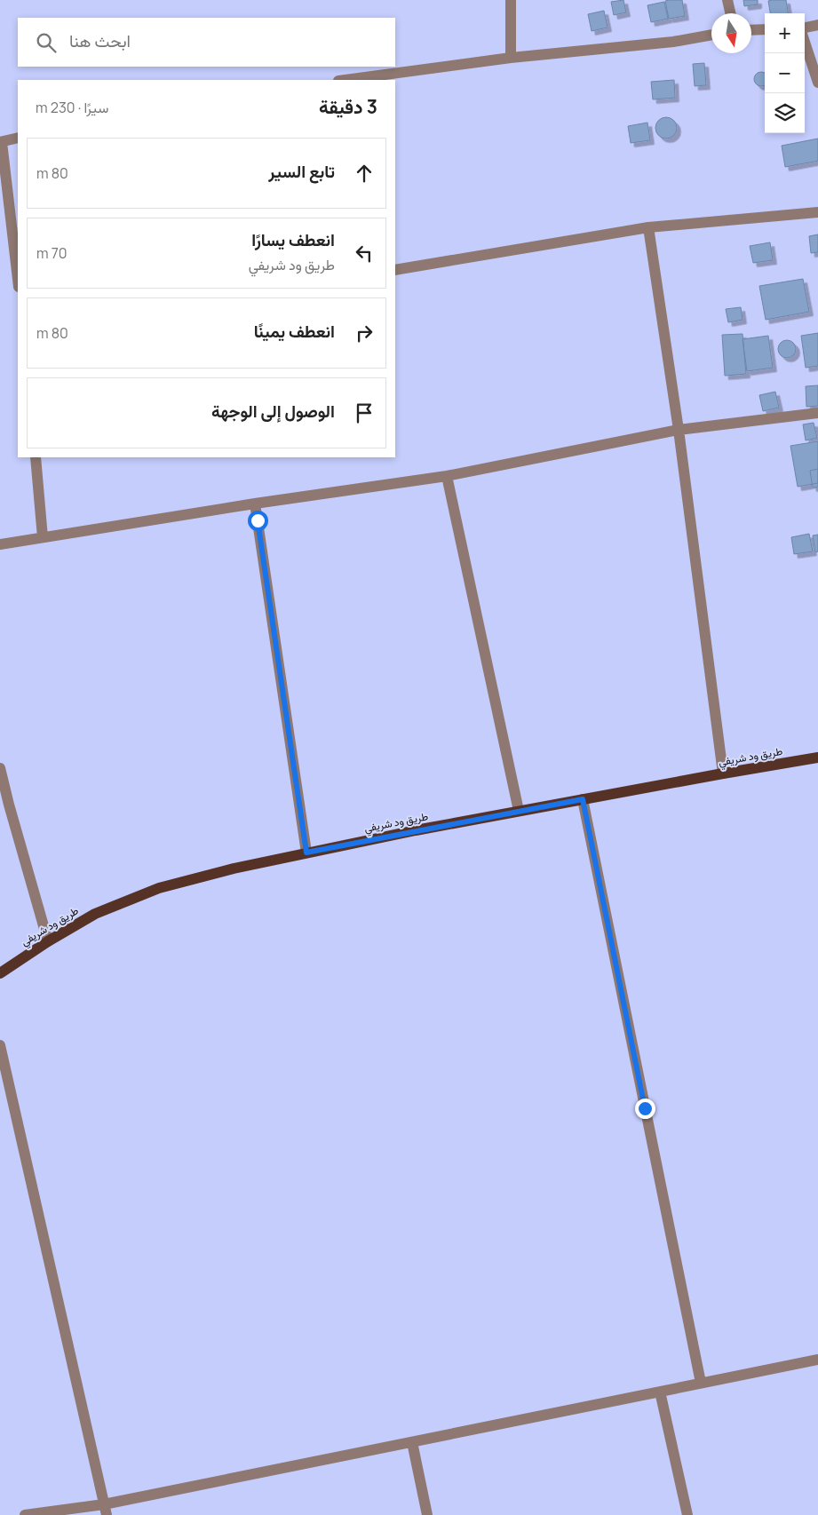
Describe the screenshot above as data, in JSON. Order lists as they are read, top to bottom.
{
  "streets": {
    "main road": ["طريق ود شريفي"]
  },
  "north": "bottom",
  "page": {
    "map_buttons": ["+", "−"],
    "search": "ابحث هنا",
    "heading": ["3 دقيقة", "سيرًا · 230 m"],
    "list": [
      ["تابع السير", "80 m"],
      ["انعطف يسارًا", "طريق ود شريفي", "70 m"],
      ["انعطف يمينًا", "80 m"],
      "الوصول إلى الوجهة"
    ]
  }
}
